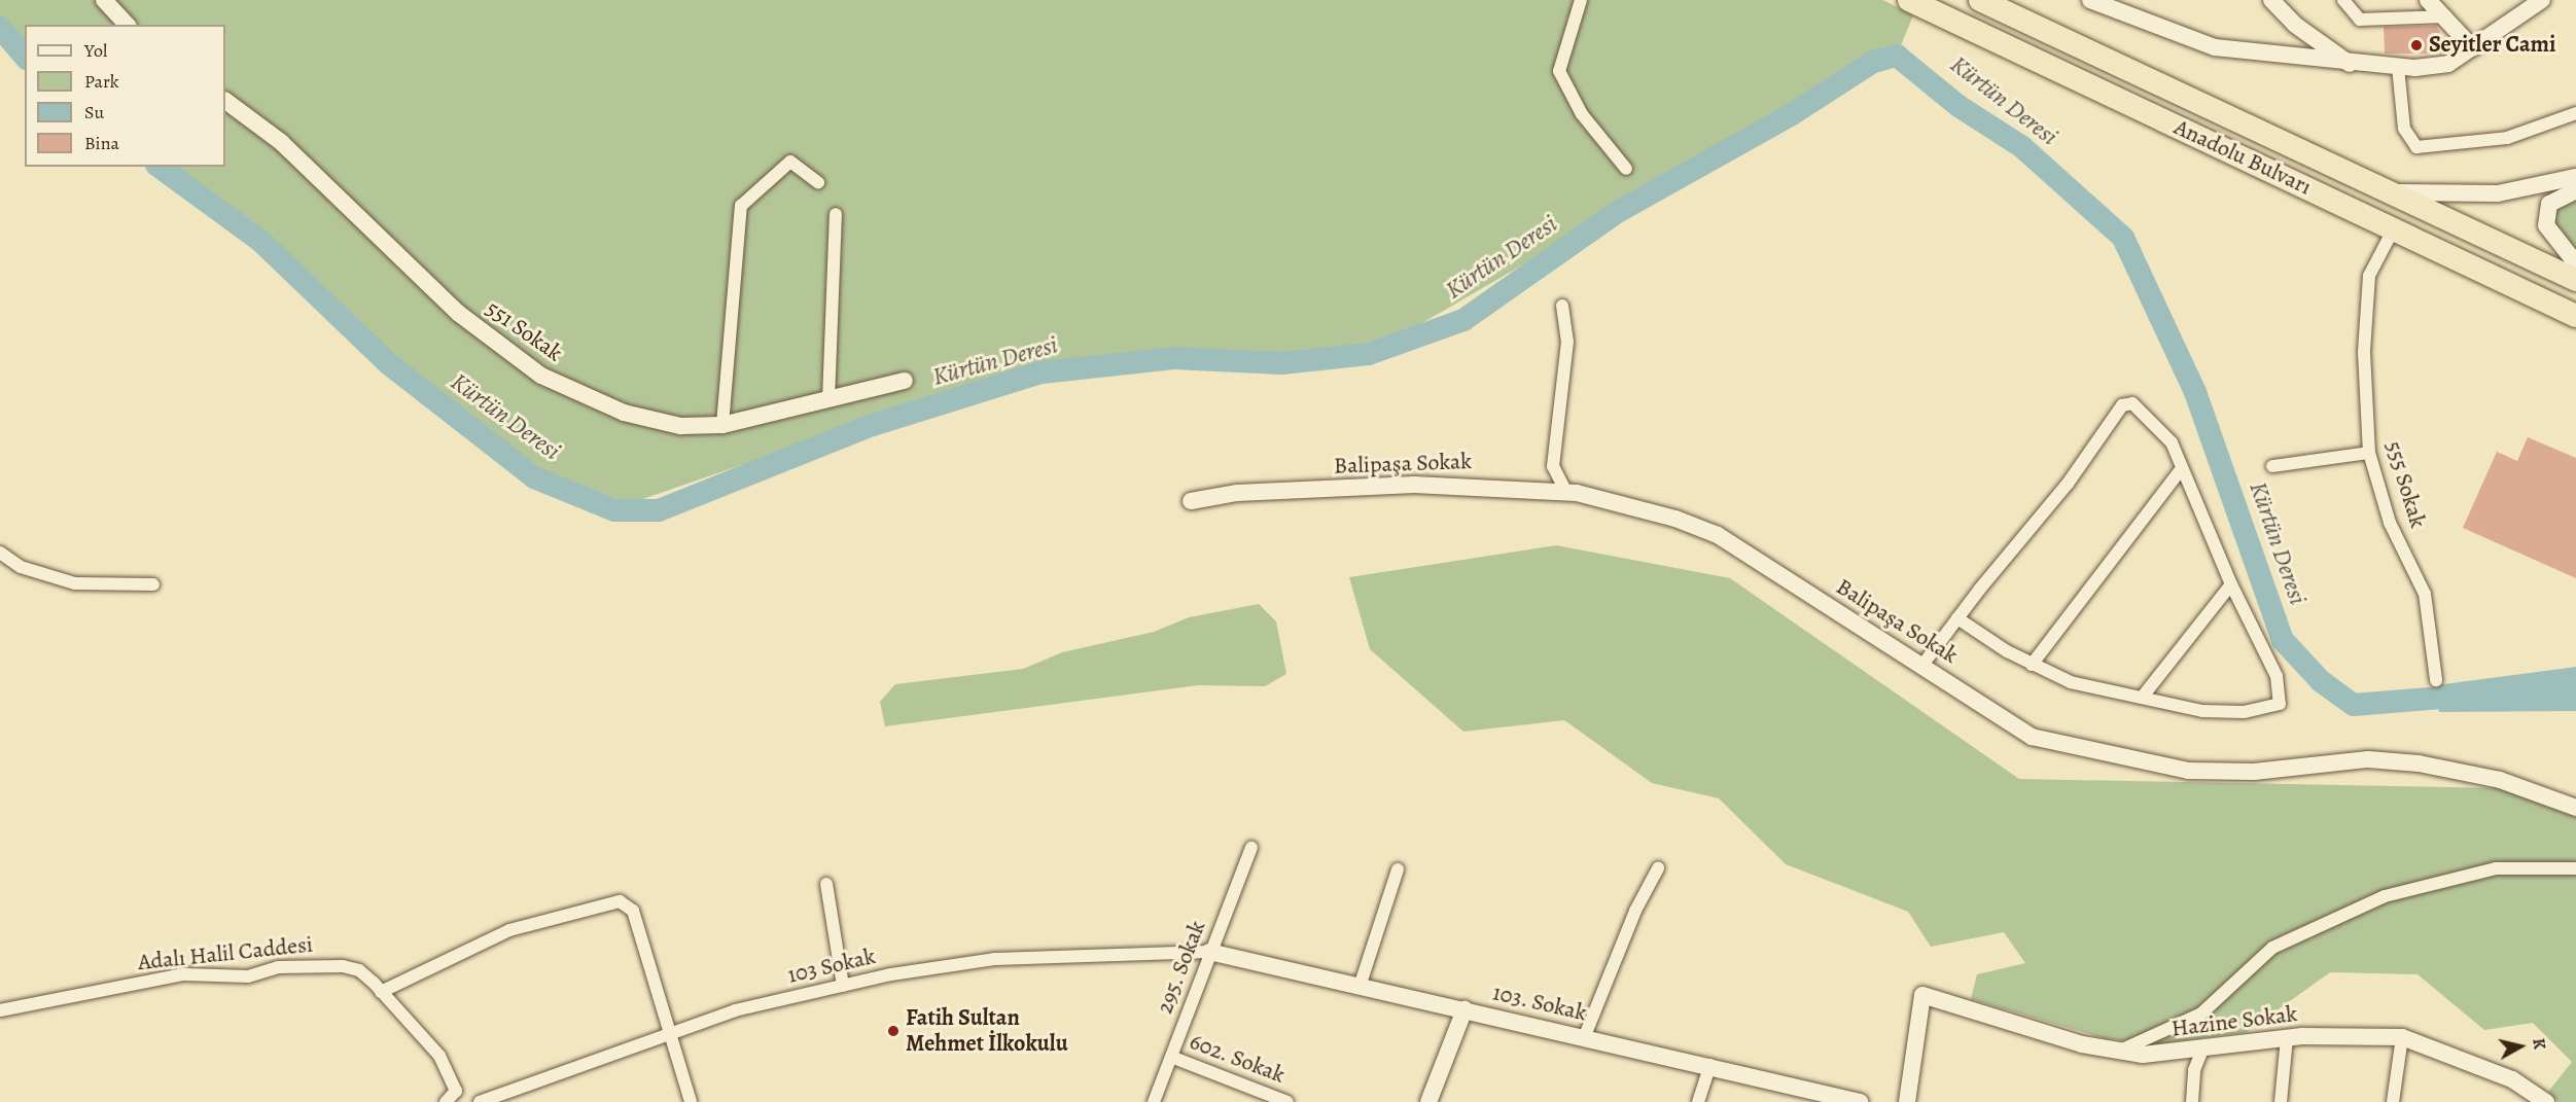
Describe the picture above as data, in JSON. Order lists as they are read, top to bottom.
{
  "streets": {
    "highway": ["Anadolu Bulvarı"],
    "street": [
      "551 Sokak",
      "Balipaşa Sokak",
      "555 Sokak",
      "Adalı Halil Caddesi",
      "103 Sokak",
      "295. Sokak",
      "103. Sokak",
      "Hazine Sokak",
      "602. Sokak"
    ]
  },
  "crossings": [
    ["Anadolu Bulvarı", "555 Sokak"],
    ["103 Sokak", "295. Sokak"],
    ["103 Sokak", "103. Sokak"],
    ["295. Sokak", "103. Sokak"],
    ["295. Sokak", "602. Sokak"]
  ],
  "water": ["Kürtün Deresi"],
  "places": ["Seyitler Cami", "Fatih Sultan Mehmet İlkokulu"],
  "legend": [
    "Yol",
    "Park",
    "Su",
    "Bina"
  ],
  "north": "right"
}
